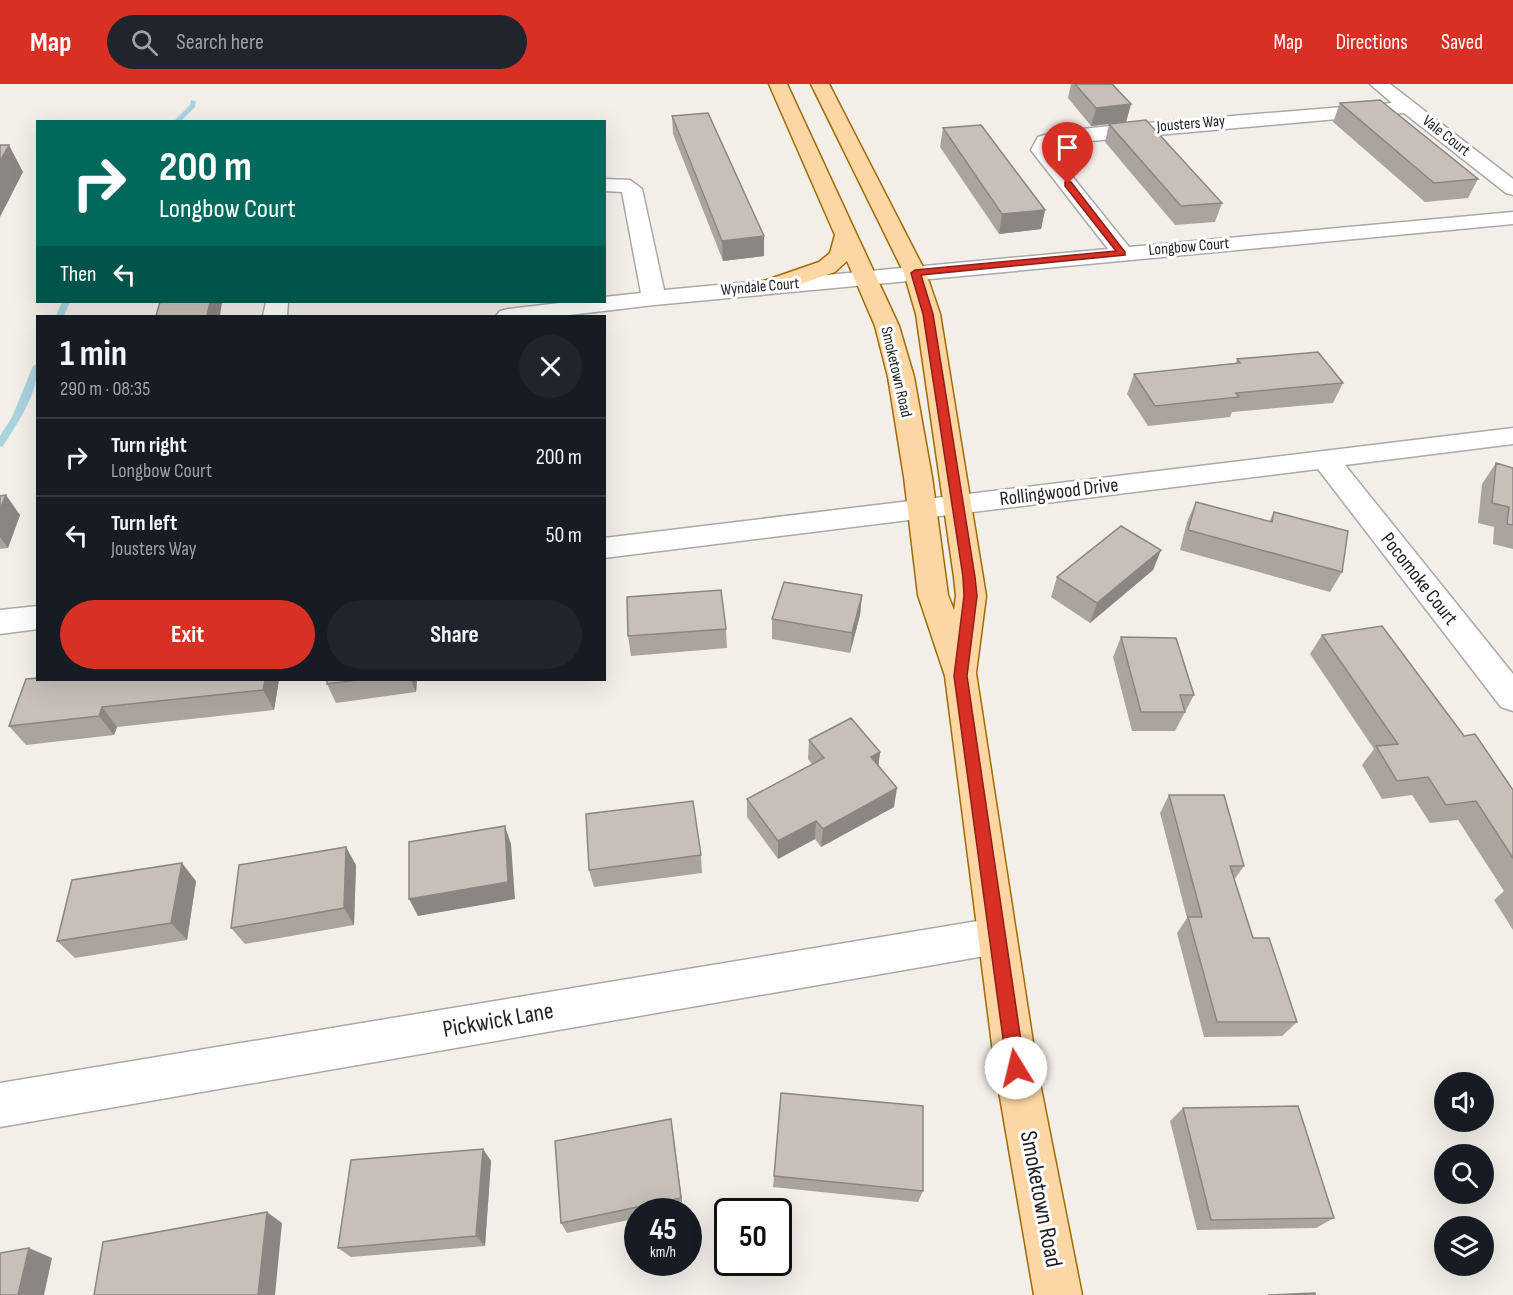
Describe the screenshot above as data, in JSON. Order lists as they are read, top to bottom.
{
  "streets": {
    "main road": ["Smoketown Road"],
    "street": [
      "Jousters Way",
      "Vale Court",
      "Longbow Court",
      "Wyndale Court",
      "Rollingwood Drive",
      "Pocomoke Court",
      "Pickwick Lane"
    ]
  },
  "crossings": [
    ["Jousters Way", "Vale Court"],
    ["Jousters Way", "Longbow Court"],
    ["Longbow Court", "Wyndale Court"],
    ["Longbow Court", "Smoketown Road"],
    ["Wyndale Court", "Smoketown Road"],
    ["Smoketown Road", "Rollingwood Drive"],
    ["Smoketown Road", "Pickwick Lane"],
    ["Rollingwood Drive", "Pocomoke Court"]
  ],
  "page": {
    "header": "Map",
    "search": "Search here",
    "nav": ["Map", "Directions", "Saved"],
    "turn": ["200 m", "Longbow Court"],
    "then": "Then",
    "heading": ["1 min", "290 m · 08:35"],
    "list": [
      {
        "name": "Turn right",
        "note": "Longbow Court",
        "value": "200 m"
      },
      {
        "name": "Turn left",
        "note": "Jousters Way",
        "value": "50 m"
      }
    ],
    "buttons": ["Exit", "Share"],
    "speed": "45 km/h",
    "limit": "50"
  }
}
